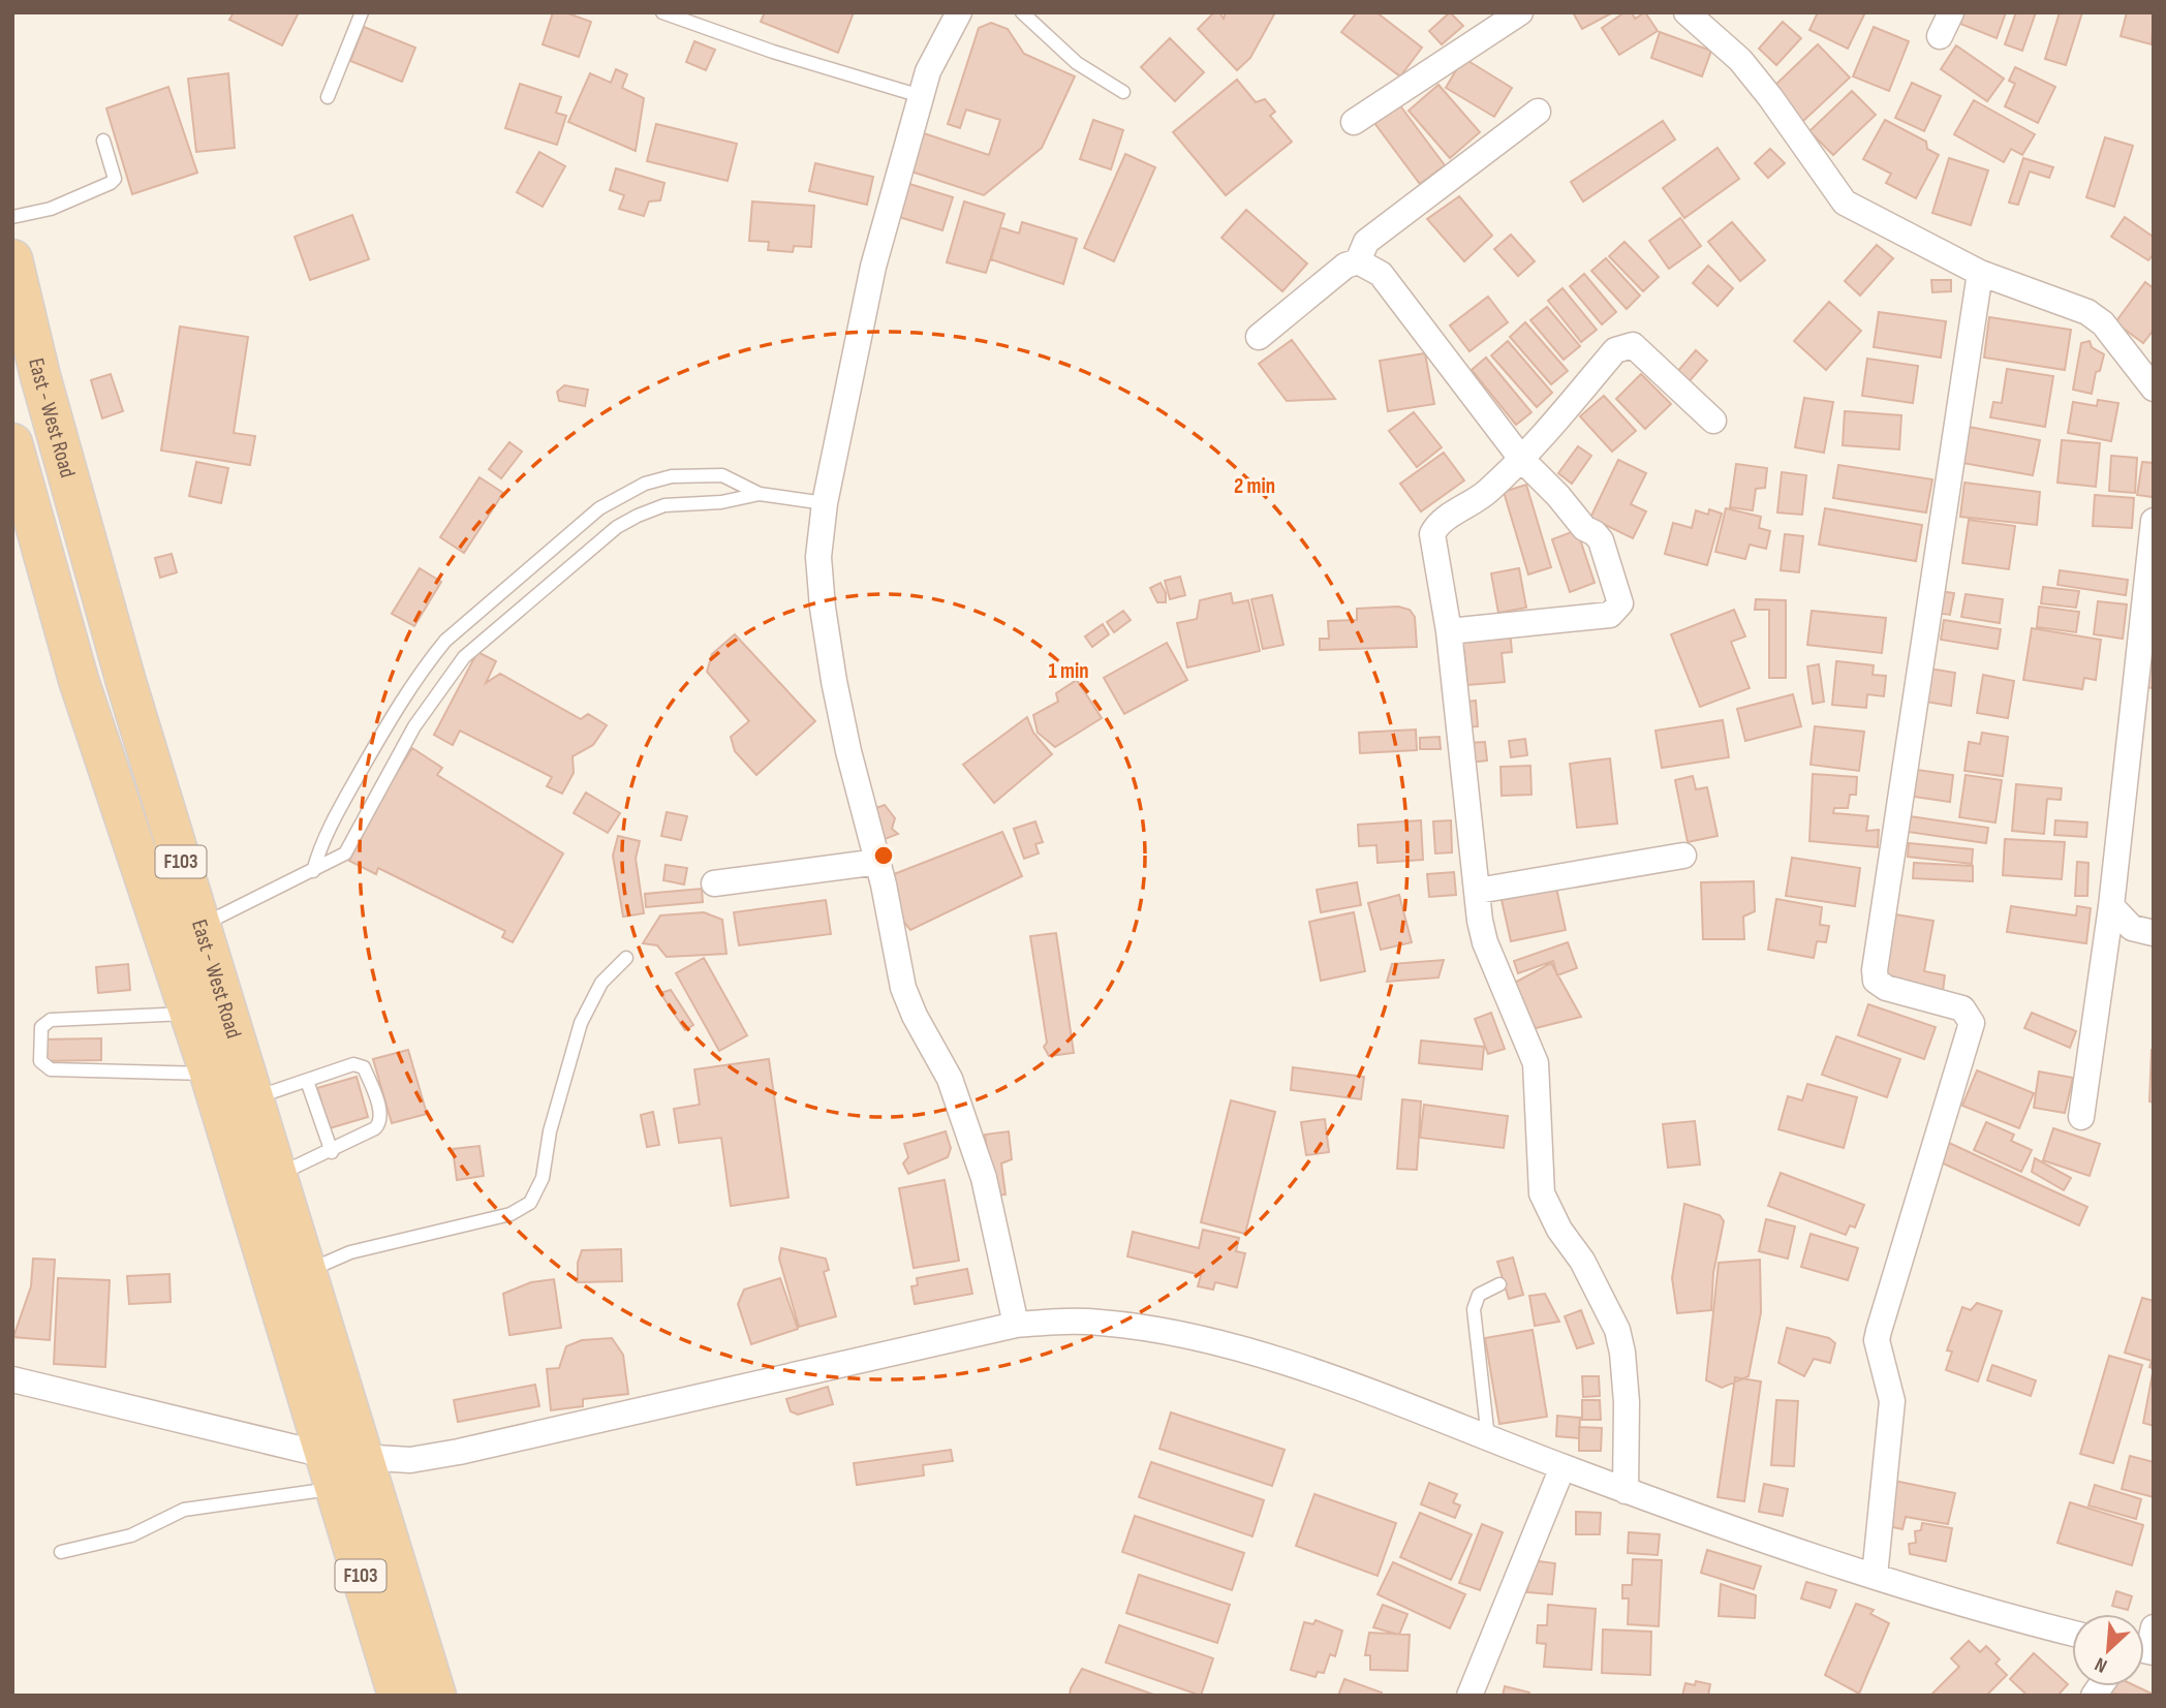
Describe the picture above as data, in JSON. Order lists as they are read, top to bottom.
{
  "streets": {
    "main road": ["East - West Road", "F103"]
  },
  "north": "bottom left",
  "rings": ["2 min", "1 min"]
}
